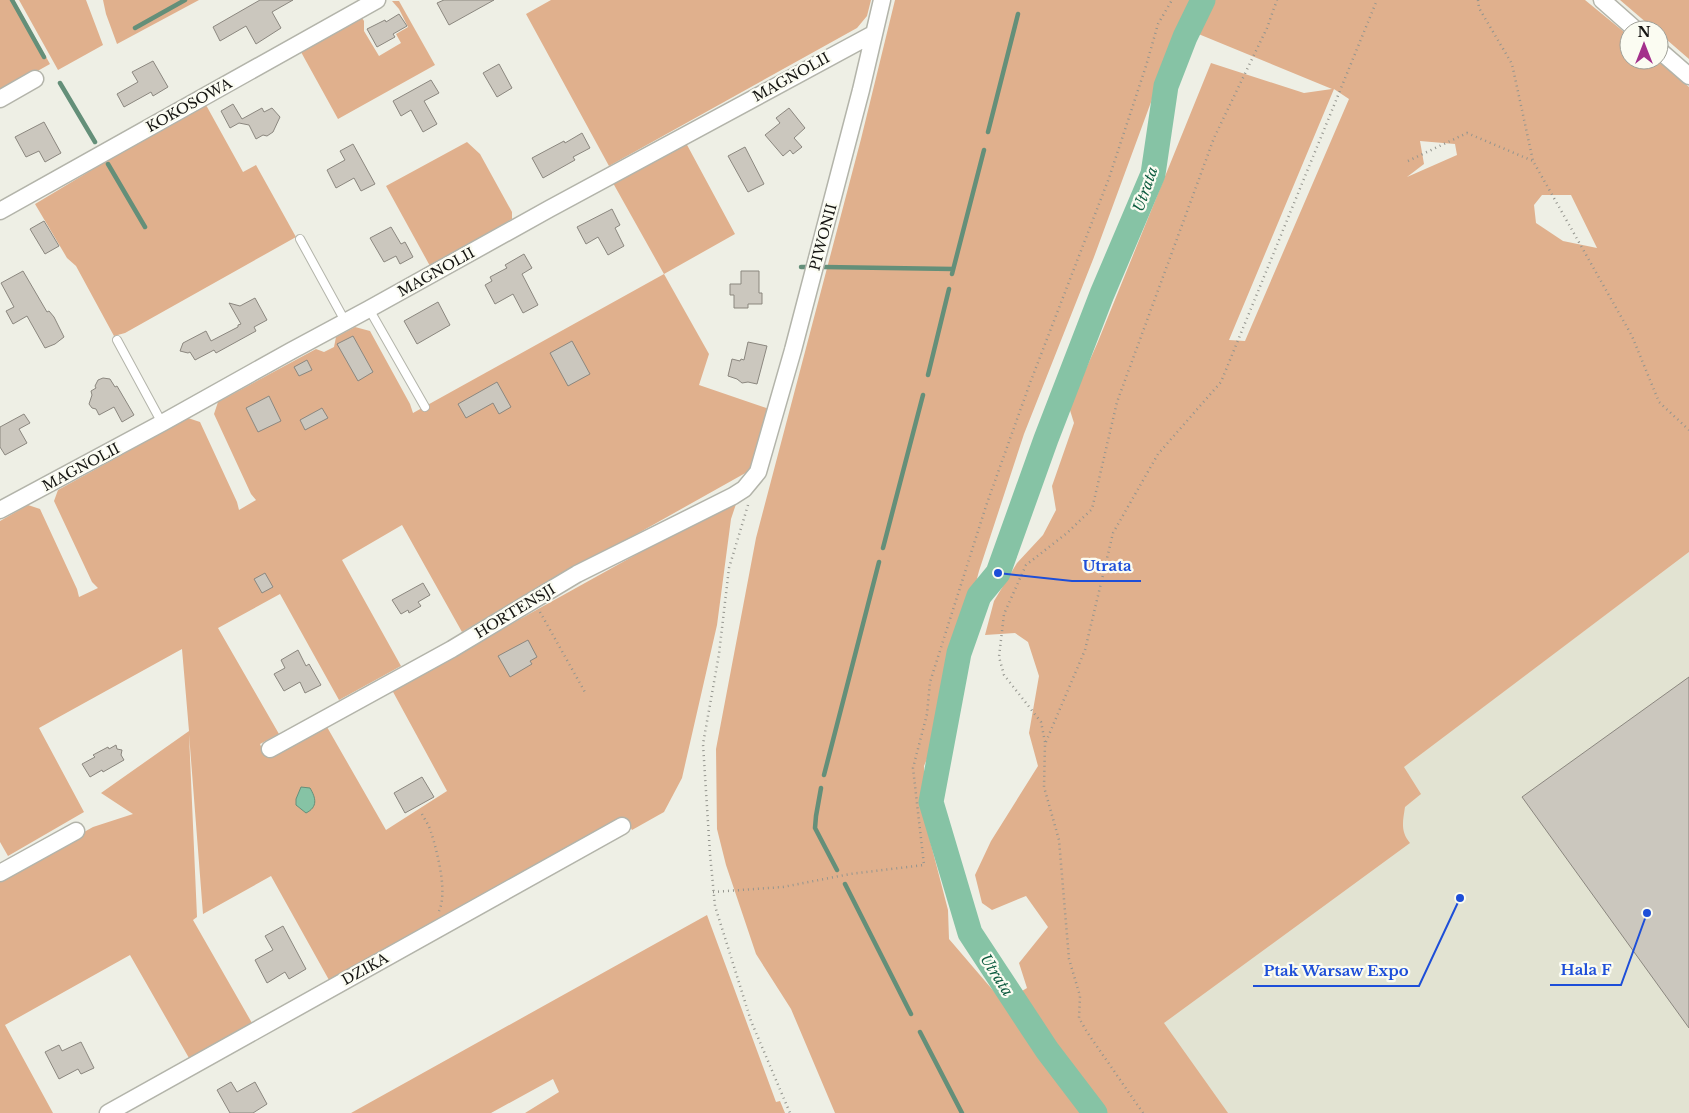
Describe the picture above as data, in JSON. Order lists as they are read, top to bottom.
{
  "streets": {
    "street": [
      "MAGNOLII",
      "KOKOSOWA",
      "PIWONII",
      "HORTENSJI",
      "DZIKA"
    ]
  },
  "crossings": [
    ["MAGNOLII", "PIWONII"],
    ["PIWONII", "HORTENSJI"]
  ],
  "water": ["Utrata"],
  "places": ["Utrata", "Ptak Warsaw Expo", "Hala F"],
  "north": "top"
}
